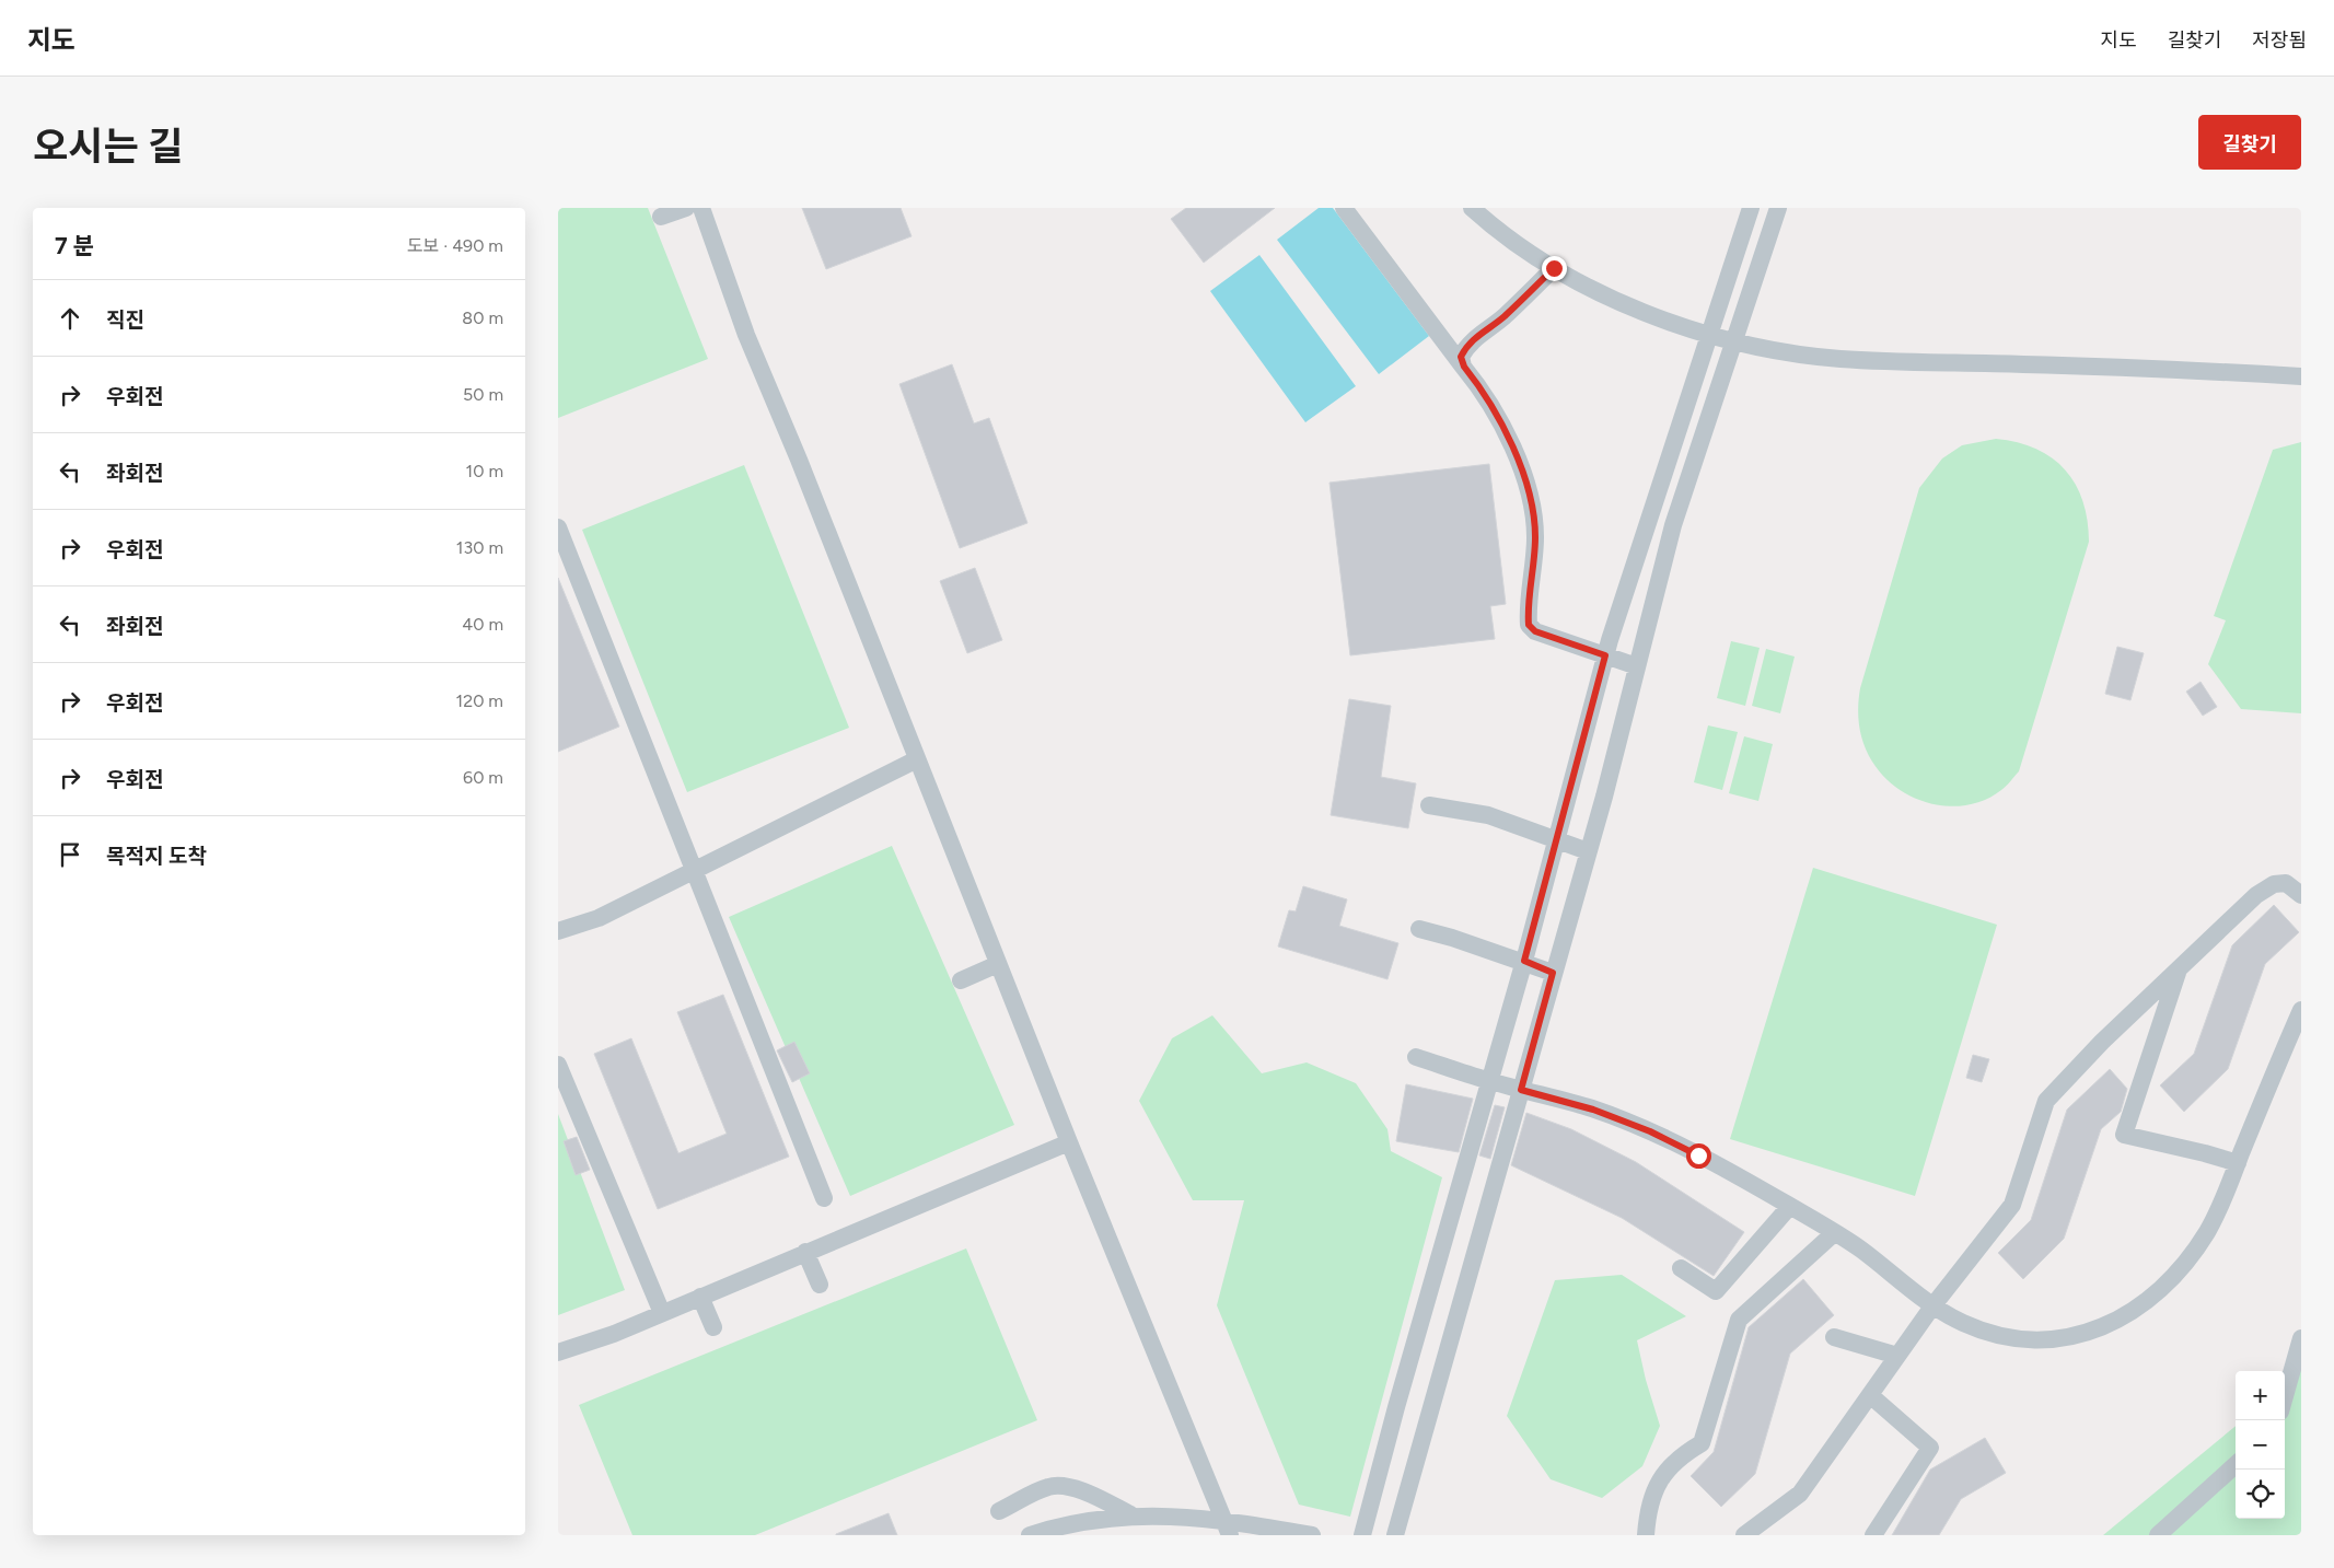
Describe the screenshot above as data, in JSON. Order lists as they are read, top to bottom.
{
  "page": {
    "header": "지도",
    "nav": ["지도", "길찾기", "저장됨"],
    "title": "오시는 길",
    "buttons": "길찾기",
    "heading": ["7 분", "도보 · 490 m"],
    "list": [
      ["직진", "80 m"],
      ["우회전", "50 m"],
      ["좌회전", "10 m"],
      ["우회전", "130 m"],
      ["좌회전", "40 m"],
      ["우회전", "120 m"],
      ["우회전", "60 m"],
      "목적지 도착"
    ],
    "map_buttons": ["+", "−"]
  }
}
